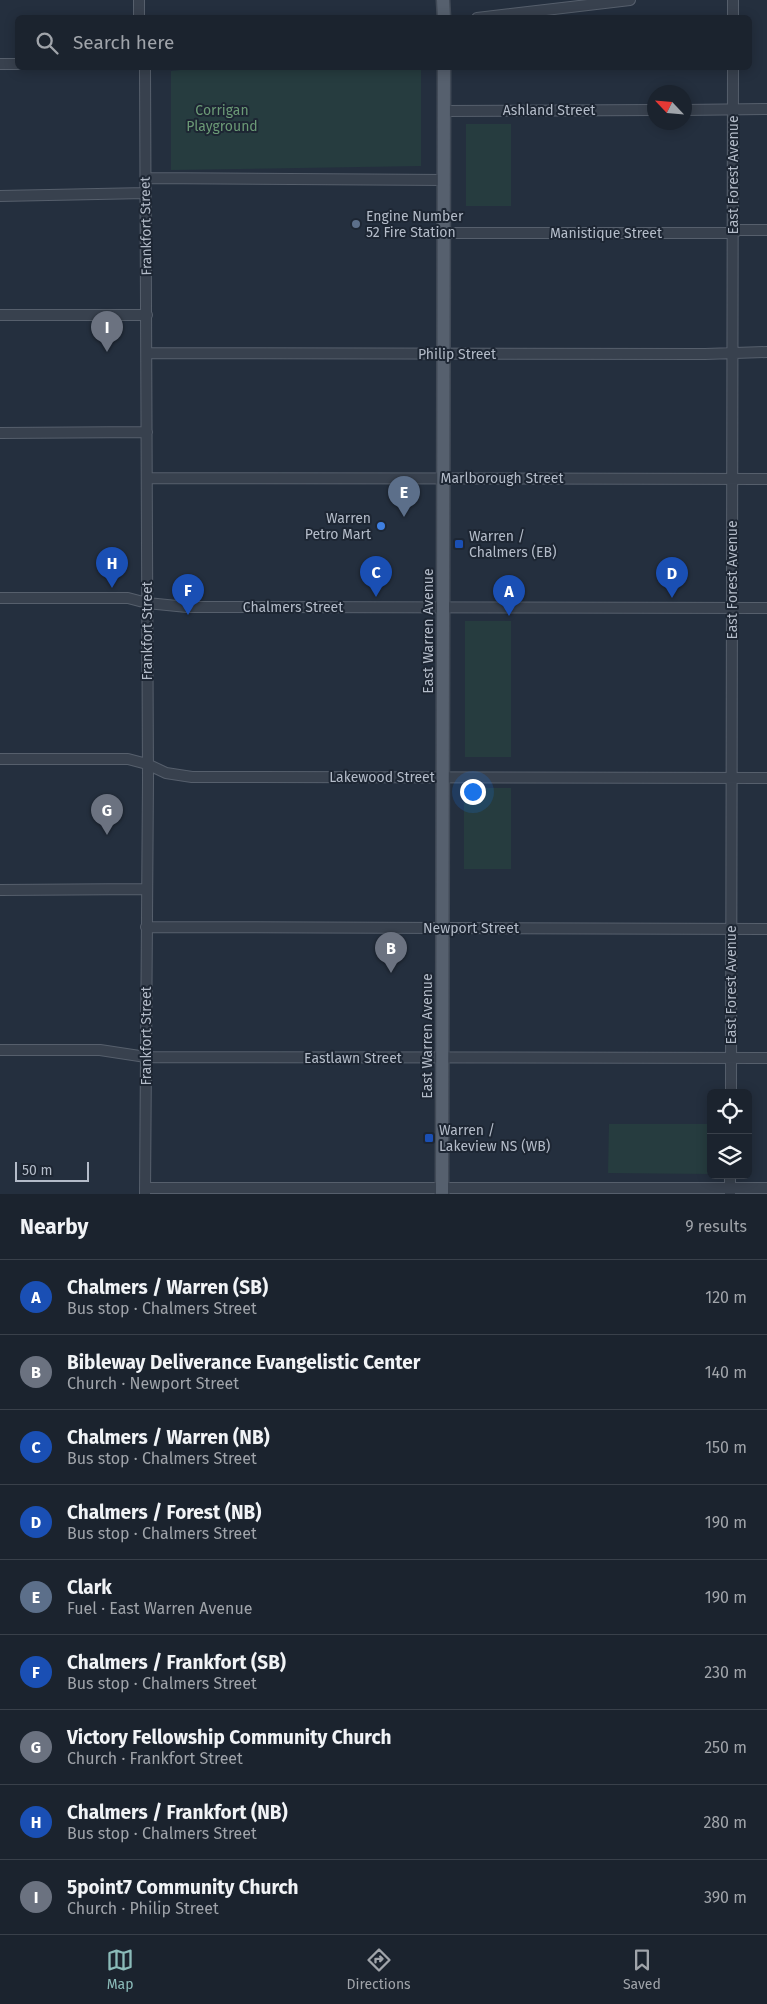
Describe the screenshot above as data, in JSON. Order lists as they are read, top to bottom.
{
  "streets": {
    "main road": ["East Warren Avenue"],
    "street": [
      "Ashland Street",
      "East Forest Avenue",
      "Frankfort Street",
      "Manistique Street",
      "Philip Street",
      "Marlborough Street",
      "Chalmers Street",
      "Lakewood Street",
      "Newport Street",
      "Eastlawn Street"
    ]
  },
  "crossings": [
    ["Ashland Street", "East Warren Avenue"],
    ["East Forest Avenue", "Manistique Street"],
    ["East Forest Avenue", "Philip Street"],
    ["East Forest Avenue", "Marlborough Street"],
    ["East Forest Avenue", "Chalmers Street"],
    ["East Forest Avenue", "Lakewood Street"],
    ["East Forest Avenue", "Newport Street"],
    ["East Forest Avenue", "Eastlawn Street"],
    ["Frankfort Street", "Philip Street"],
    ["Frankfort Street", "Marlborough Street"],
    ["Frankfort Street", "Chalmers Street"],
    ["Frankfort Street", "Lakewood Street"],
    ["Frankfort Street", "Newport Street"],
    ["Frankfort Street", "Eastlawn Street"],
    ["Manistique Street", "East Warren Avenue"],
    ["Philip Street", "East Warren Avenue"],
    ["Marlborough Street", "East Warren Avenue"],
    ["Chalmers Street", "East Warren Avenue"],
    ["East Warren Avenue", "Lakewood Street"],
    ["East Warren Avenue", "Newport Street"],
    ["East Warren Avenue", "Eastlawn Street"]
  ],
  "parks": ["Corrigan Playground"],
  "places": {
    "other": ["Engine Number 52 Fire Station", "Warren Petro Mart"],
    "transit": ["Warren / Chalmers (EB)", "Warren / Lakeview NS (WB)"]
  },
  "scale_bar": "50 m",
  "north": "top left",
  "page": {
    "search": "Search here",
    "pins": [
      "I",
      "E",
      "H",
      "C",
      "D",
      "F",
      "A",
      "G",
      "B"
    ],
    "scale": "50 m",
    "heading": ["Nearby", "9 results"],
    "list": [
      {
        "mark": "A",
        "name": "Chalmers / Warren (SB)",
        "note": "Bus stop · Chalmers Street",
        "value": "120 m"
      },
      {
        "mark": "B",
        "name": "Bibleway Deliverance Evangelistic Center",
        "note": "Church · Newport Street",
        "value": "140 m"
      },
      {
        "mark": "C",
        "name": "Chalmers / Warren (NB)",
        "note": "Bus stop · Chalmers Street",
        "value": "150 m"
      },
      {
        "mark": "D",
        "name": "Chalmers / Forest (NB)",
        "note": "Bus stop · Chalmers Street",
        "value": "190 m"
      },
      {
        "mark": "E",
        "name": "Clark",
        "note": "Fuel · East Warren Avenue",
        "value": "190 m"
      },
      {
        "mark": "F",
        "name": "Chalmers / Frankfort (SB)",
        "note": "Bus stop · Chalmers Street",
        "value": "230 m"
      },
      {
        "mark": "G",
        "name": "Victory Fellowship Community Church",
        "note": "Church · Frankfort Street",
        "value": "250 m"
      },
      {
        "mark": "H",
        "name": "Chalmers / Frankfort (NB)",
        "note": "Bus stop · Chalmers Street",
        "value": "280 m"
      },
      {
        "mark": "I",
        "name": "5point7 Community Church",
        "note": "Church · Philip Street",
        "value": "390 m"
      }
    ],
    "nav": ["Map", "Directions", "Saved"]
  }
}
